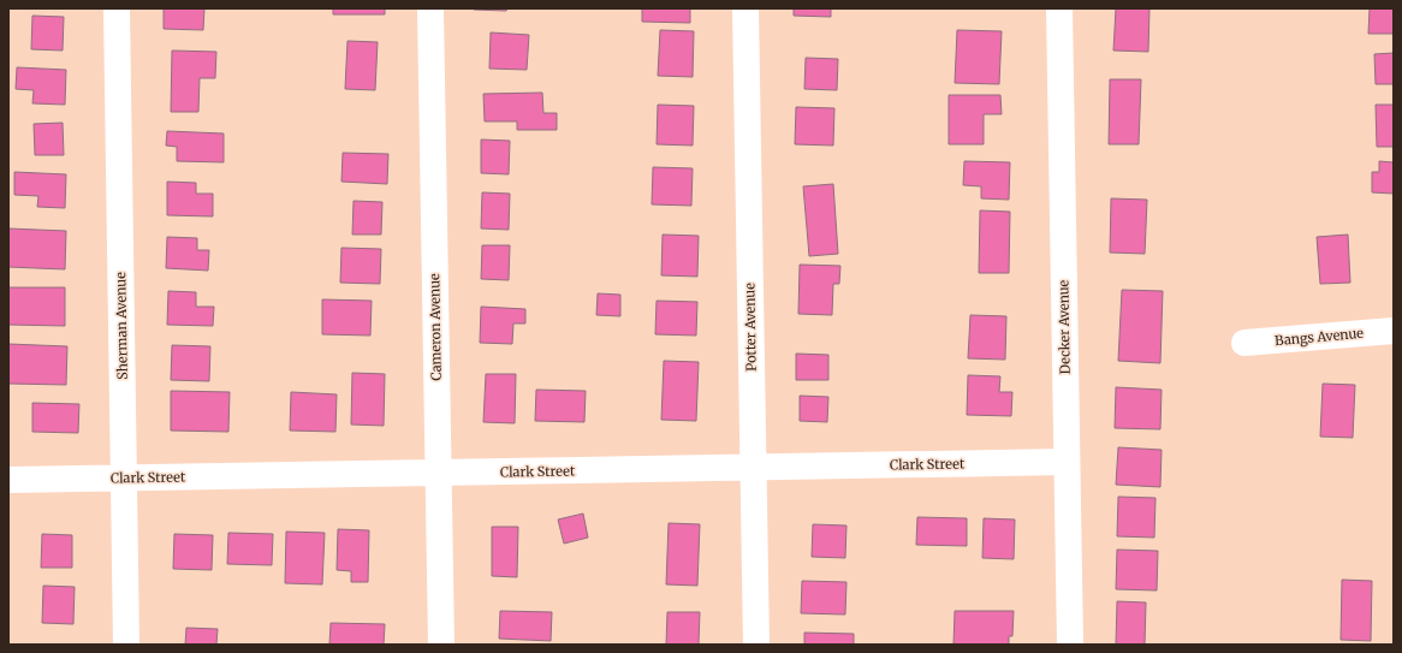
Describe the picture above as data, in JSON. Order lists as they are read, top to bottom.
{
  "streets": {
    "street": [
      "Sherman Avenue",
      "Cameron Avenue",
      "Potter Avenue",
      "Decker Avenue",
      "Bangs Avenue",
      "Clark Street"
    ]
  },
  "crossings": [
    ["Sherman Avenue", "Clark Street"],
    ["Cameron Avenue", "Clark Street"],
    ["Potter Avenue", "Clark Street"],
    ["Decker Avenue", "Clark Street"]
  ]
}
